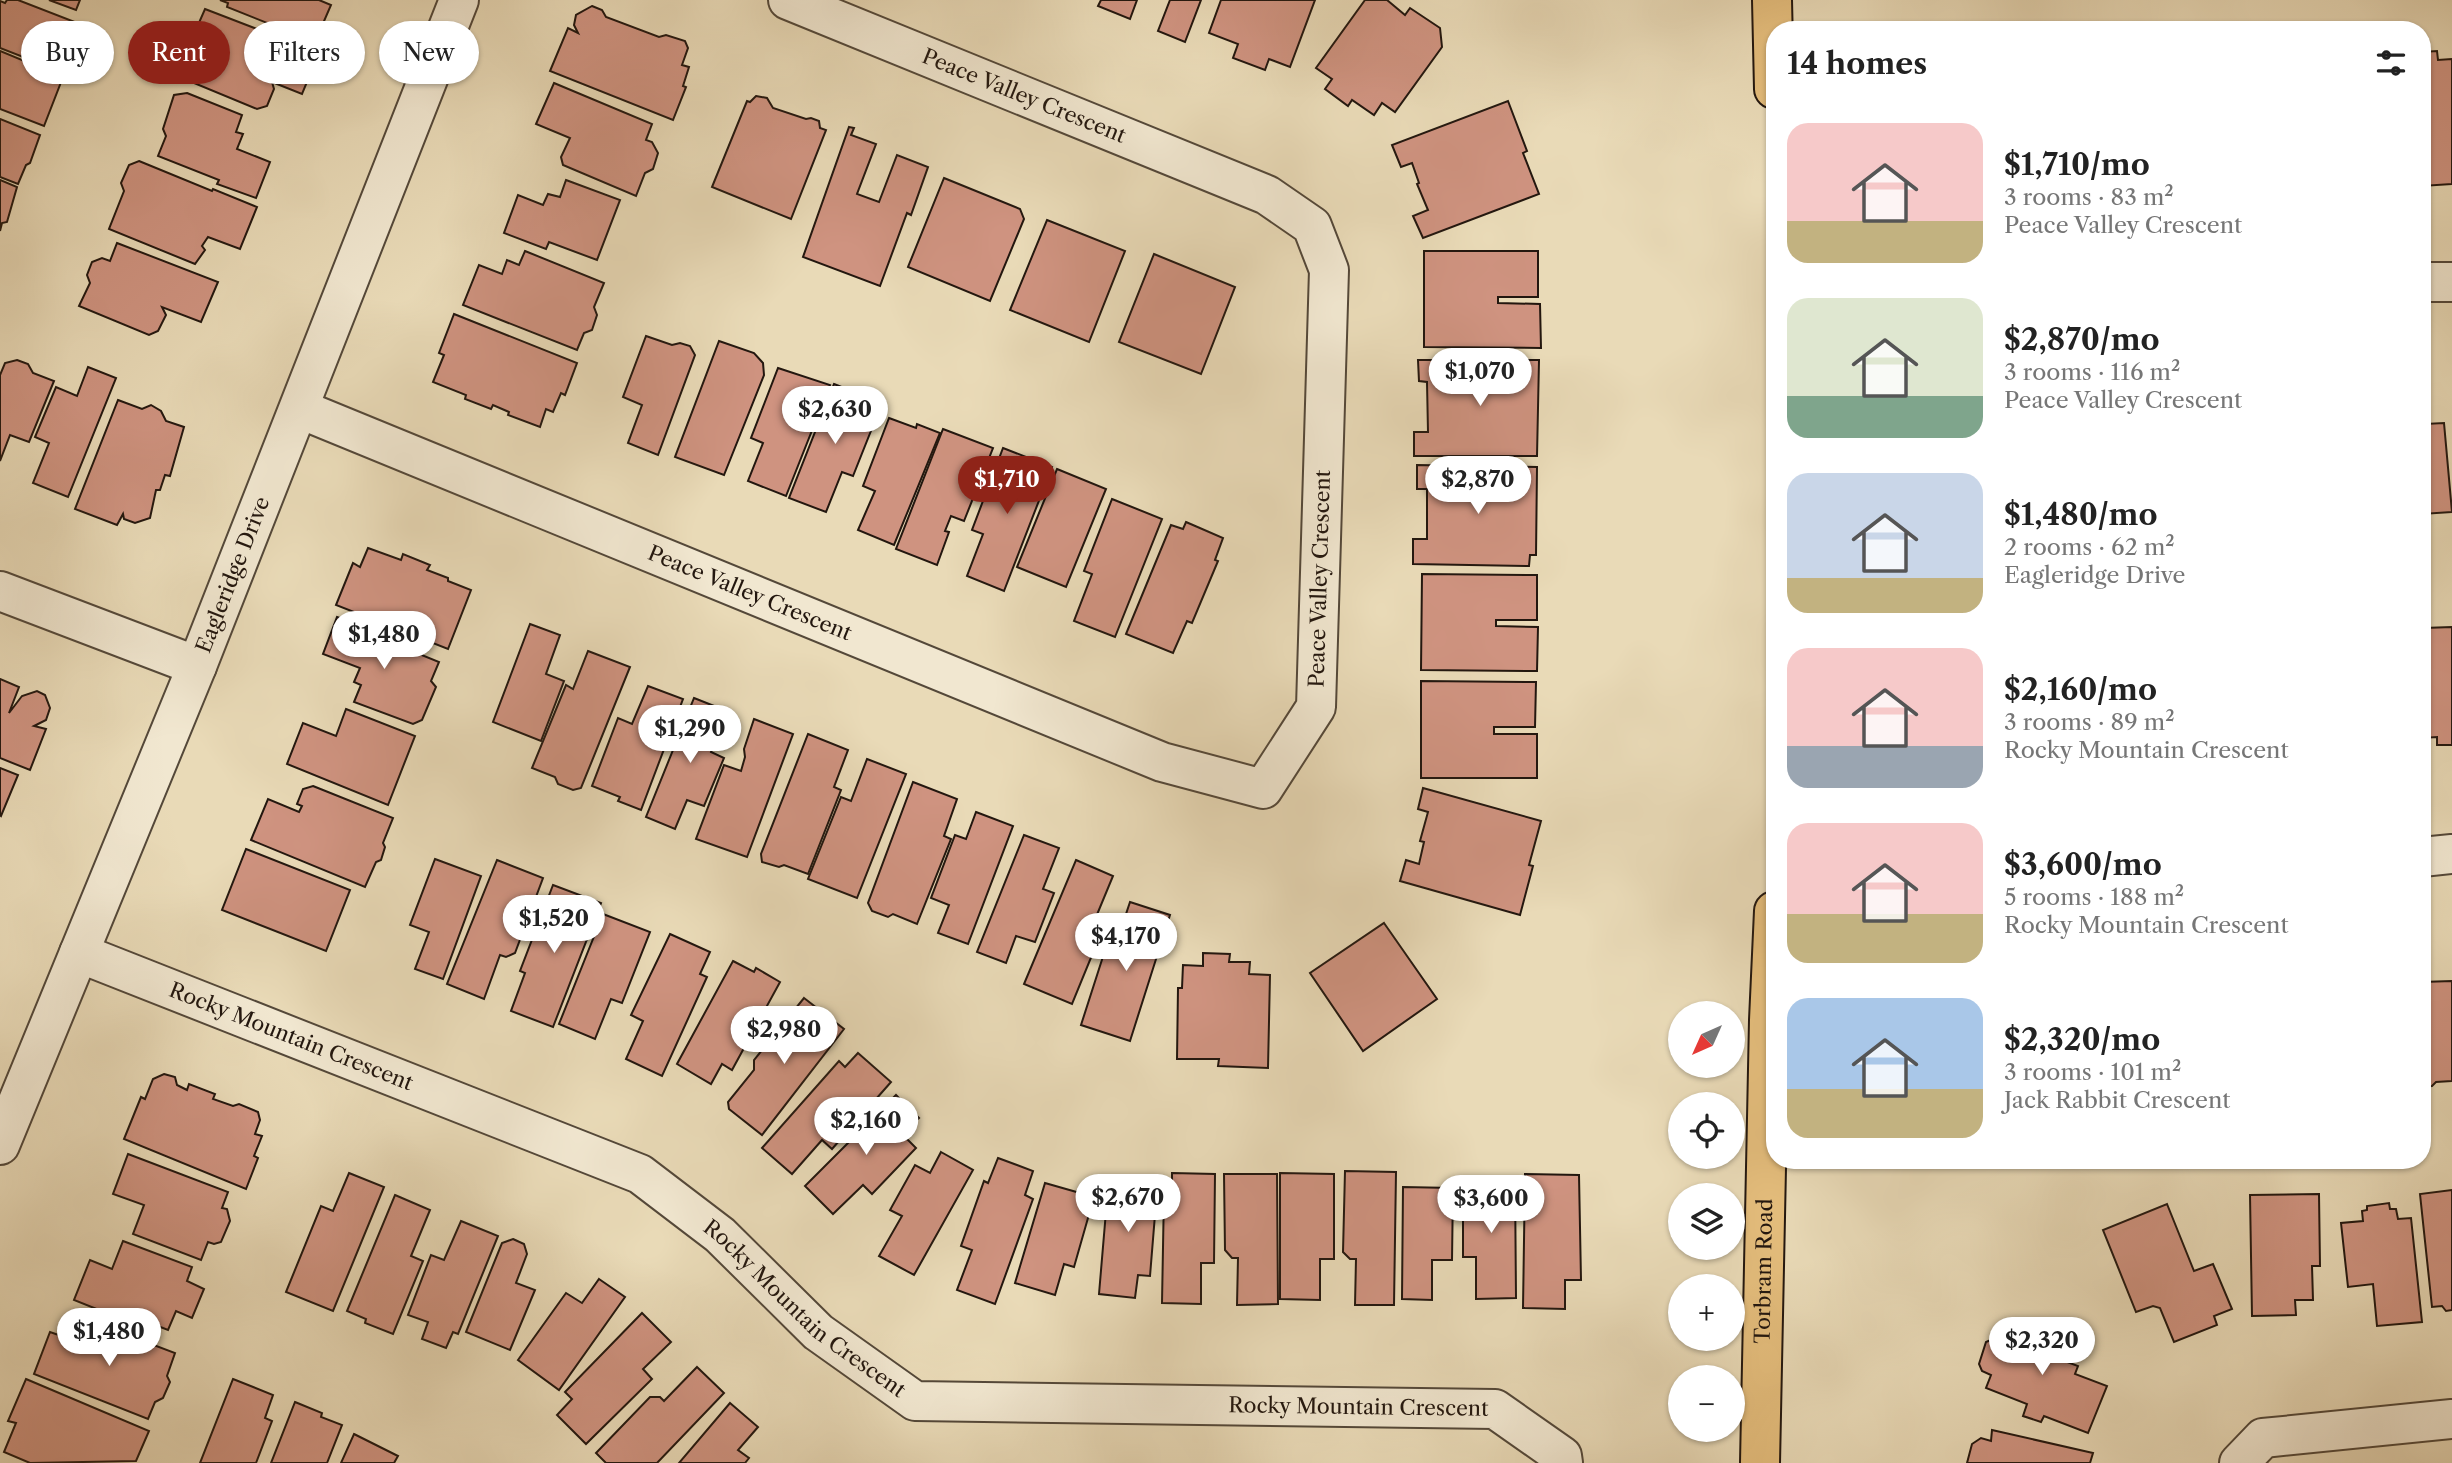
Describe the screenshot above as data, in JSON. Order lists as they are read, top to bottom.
{
  "streets": {
    "main road": ["Torbram Road"],
    "street": ["Peace Valley Crescent", "Eagleridge Drive", "Rocky Mountain Crescent"]
  },
  "crossings": [
    ["Peace Valley Crescent", "Eagleridge Drive"],
    ["Eagleridge Drive", "Rocky Mountain Crescent"]
  ],
  "north": "bottom left",
  "page": {
    "chip": [
      "Buy",
      "Rent",
      "Filters",
      "New"
    ],
    "heading": "14 homes",
    "list": [
      {
        "name": "$1,710/mo",
        "note": "3 rooms · 83 m² · Peace Valley Crescent"
      },
      {
        "name": "$2,870/mo",
        "note": "3 rooms · 116 m² · Peace Valley Crescent"
      },
      {
        "name": "$1,480/mo",
        "note": "2 rooms · 62 m² · Eagleridge Drive"
      },
      {
        "name": "$2,160/mo",
        "note": "3 rooms · 89 m² · Rocky Mountain Crescent"
      },
      {
        "name": "$3,600/mo",
        "note": "5 rooms · 188 m² · Rocky Mountain Crescent"
      },
      {
        "name": "$2,320/mo",
        "note": "3 rooms · 101 m² · Jack Rabbit Crescent"
      }
    ],
    "price": [
      "$1,070",
      "$2,630",
      "$1,710",
      "$2,870",
      "$1,480",
      "$1,290",
      "$1,520",
      "$4,170",
      "$2,980",
      "$2,160",
      "$2,670",
      "$3,600",
      "$1,480",
      "$2,320"
    ],
    "map_buttons": ["+", "−"]
  }
}
